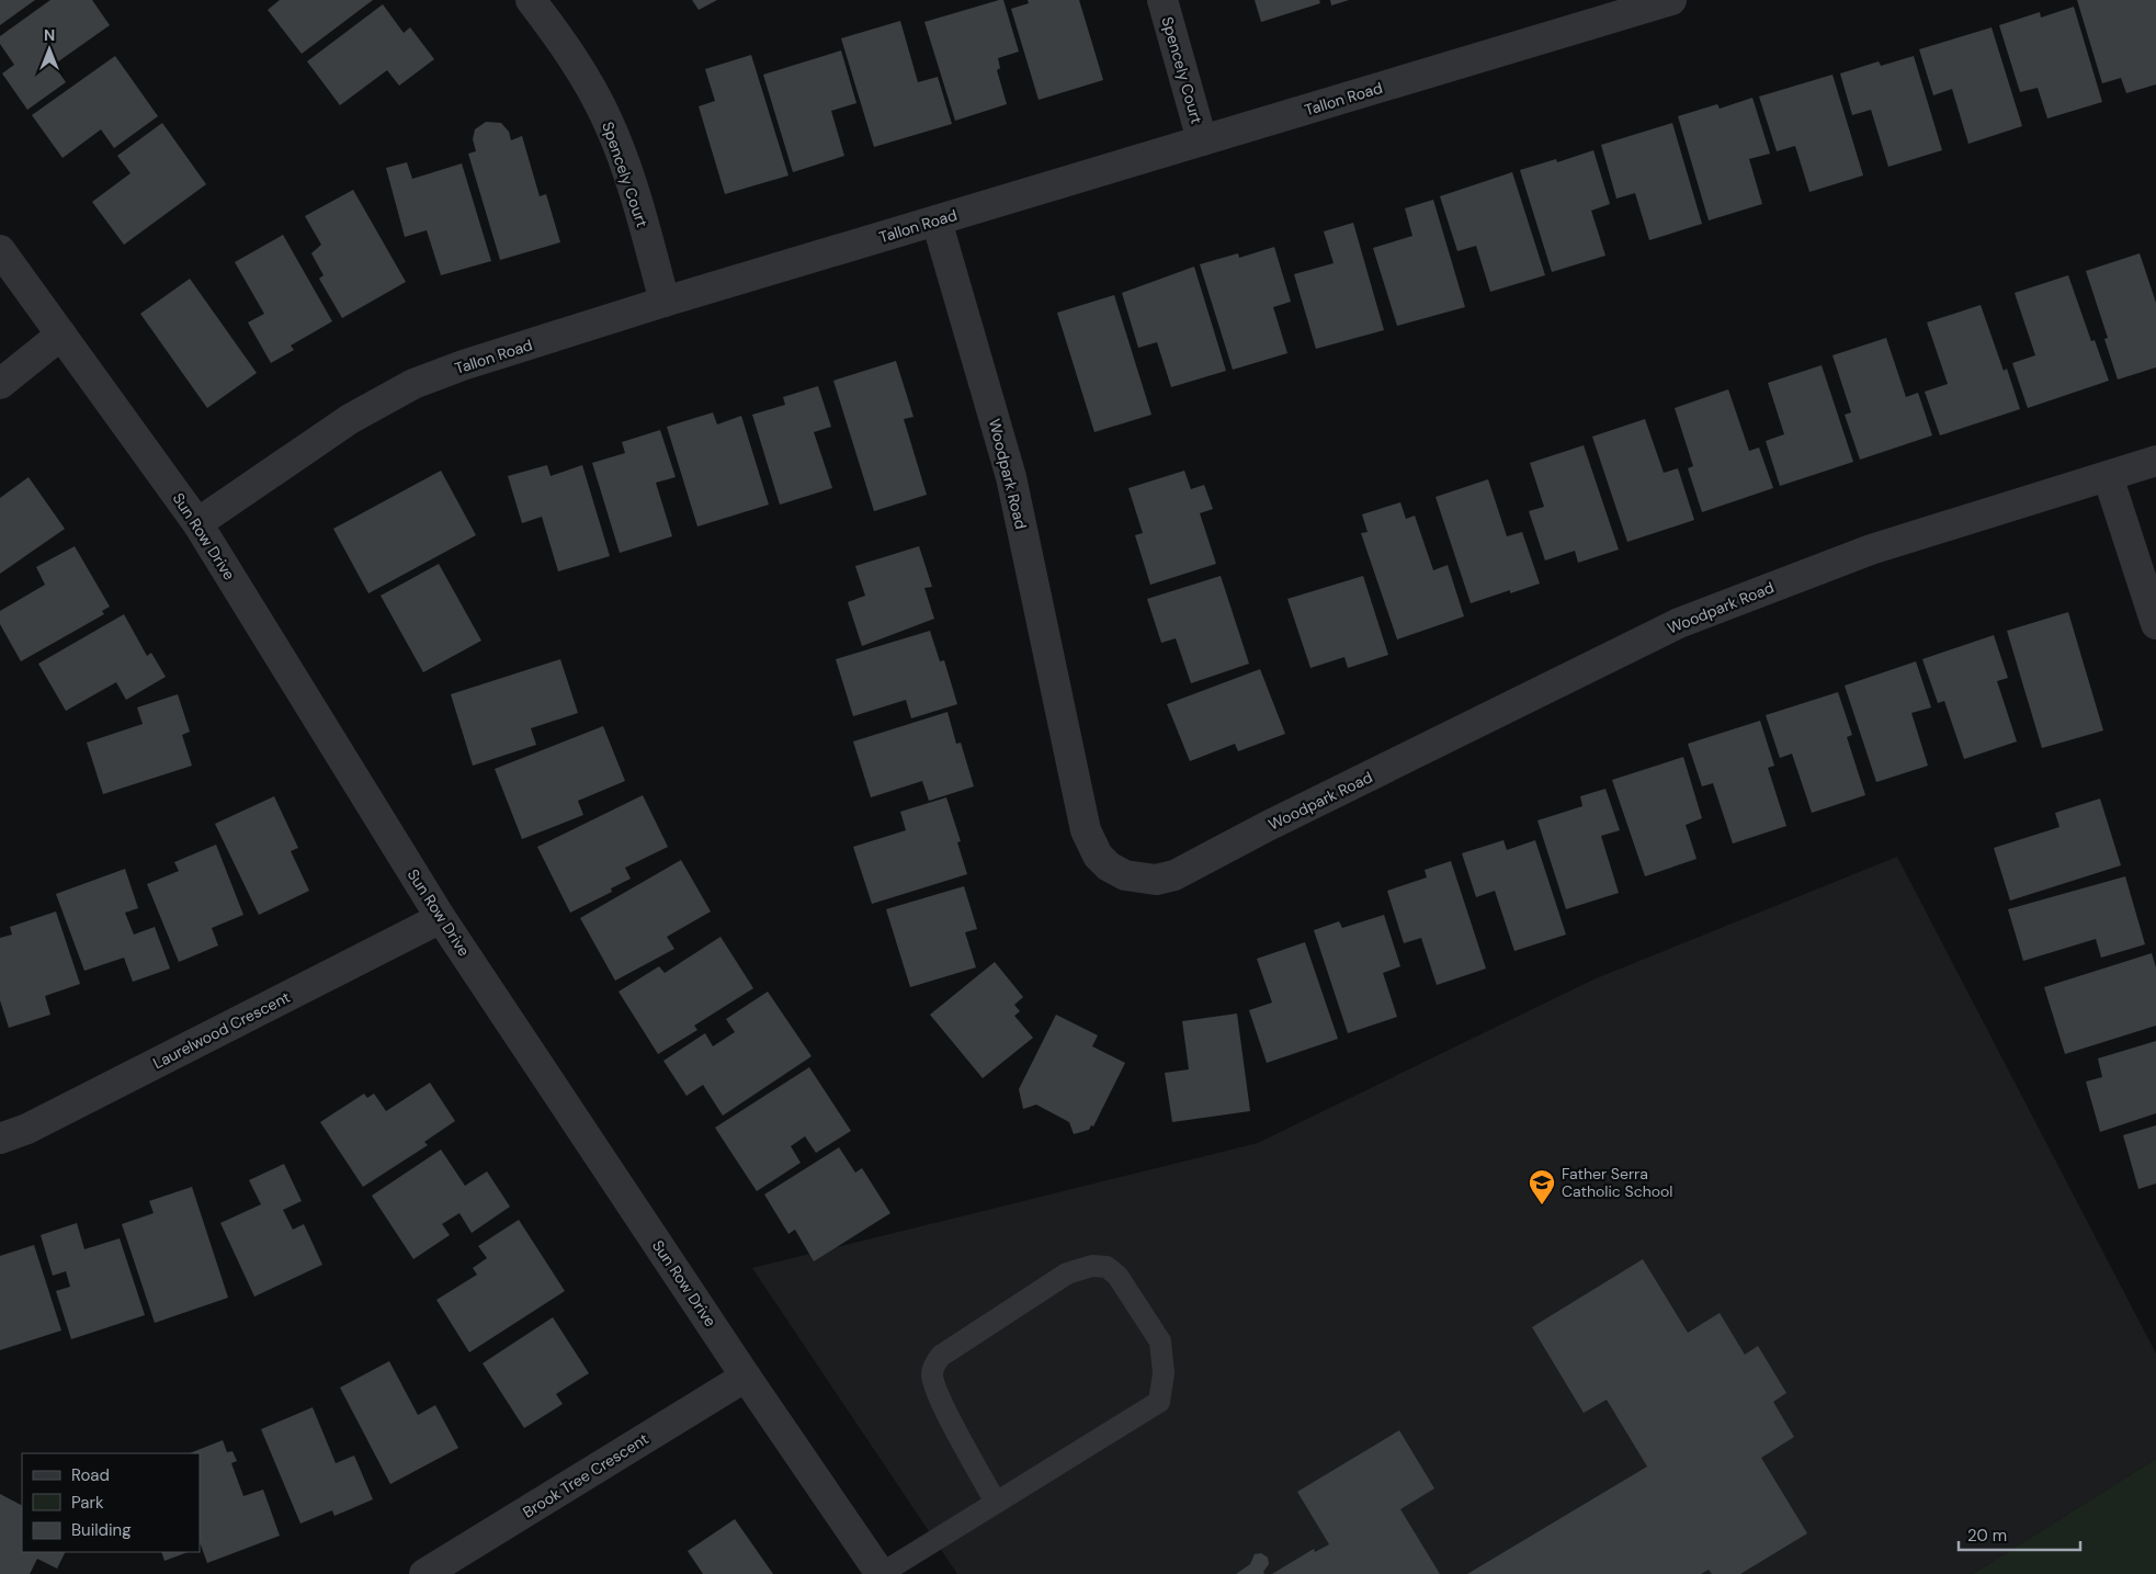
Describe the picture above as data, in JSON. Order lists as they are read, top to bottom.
{
  "streets": {
    "street": [
      "Spencely Court",
      "Tallon Road",
      "Woodpark Road",
      "Sun Row Drive",
      "Laurelwood Crescent",
      "Brook Tree Crescent"
    ]
  },
  "crossings": [
    ["Spencely Court", "Tallon Road"],
    ["Tallon Road", "Woodpark Road"],
    ["Tallon Road", "Sun Row Drive"],
    ["Sun Row Drive", "Laurelwood Crescent"],
    ["Sun Row Drive", "Brook Tree Crescent"]
  ],
  "places": {
    "school or university": ["Father Serra Catholic School"]
  },
  "legend": ["Road", "Park", "Building"],
  "scale_bar": "20 m",
  "north": "top"
}
